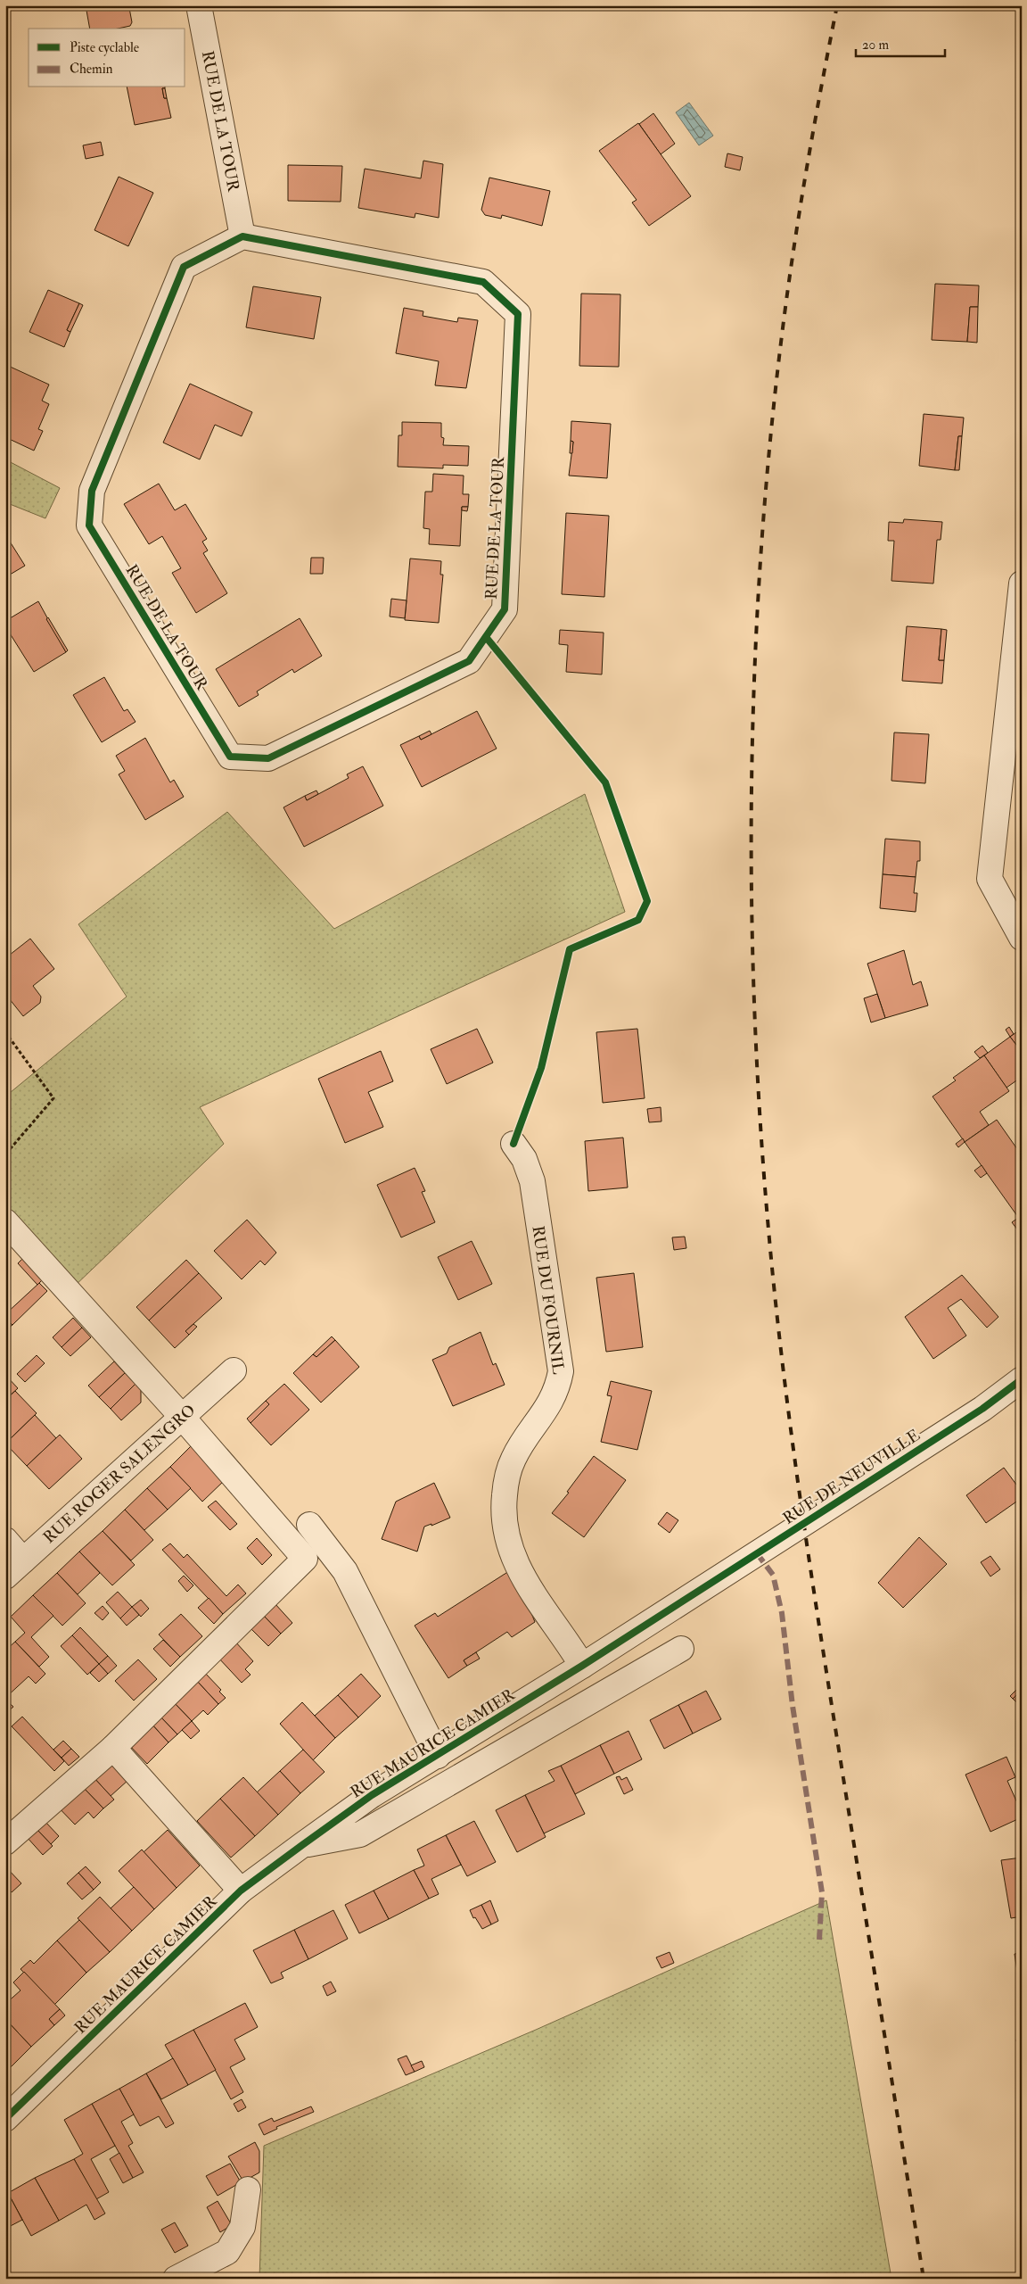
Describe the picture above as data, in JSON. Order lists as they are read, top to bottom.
{
  "streets": {
    "street": [
      "RUE DE LA TOUR",
      "RUE DU FOURNIL",
      "RUE ROGER SALENGRO",
      "RUE DE NEUVILLE",
      "RUE MAURICE CAMIER"
    ]
  },
  "crossings": [
    ["RUE DU FOURNIL", "RUE MAURICE CAMIER"],
    ["RUE DE NEUVILLE", "RUE MAURICE CAMIER"]
  ],
  "legend": ["Piste cyclable", "Chemin"],
  "scale_bar": "20 m"
}
